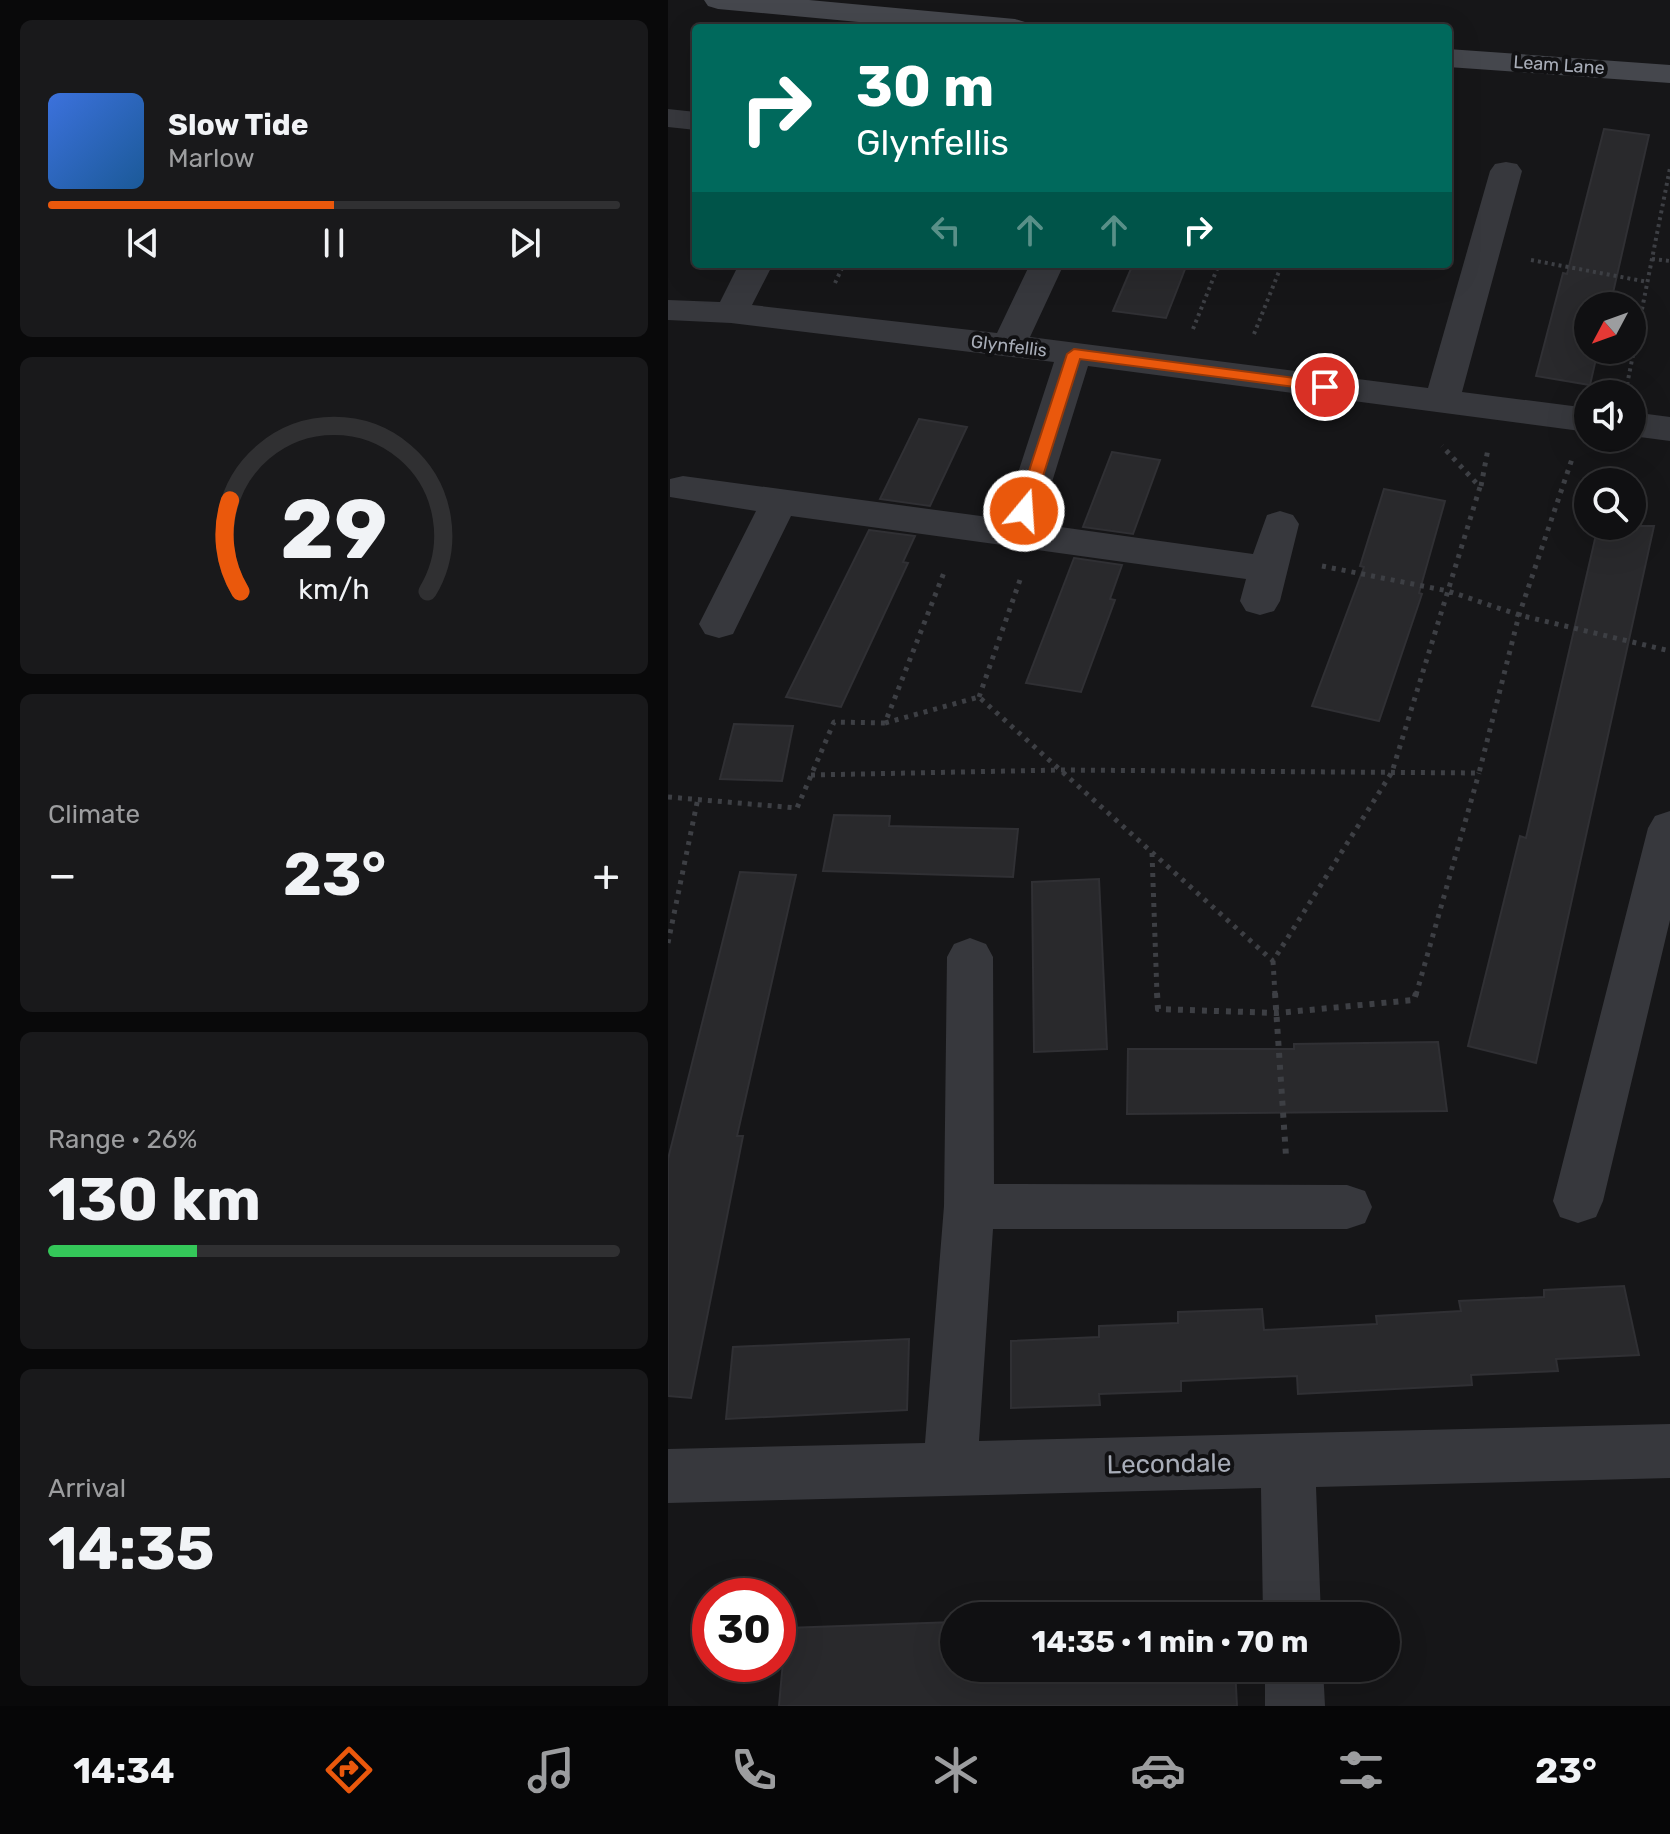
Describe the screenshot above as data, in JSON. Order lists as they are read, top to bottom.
{
  "streets": {
    "main road": ["Leam Lane"],
    "street": ["Glynfellis", "Lecondale"]
  },
  "north": "bottom left",
  "page": {
    "turn": ["30 m", "Glynfellis"],
    "song": ["Slow Tide", "Marlow"],
    "tile": [
      "Climate",
      ["Range · 26%", "130 km"],
      ["Arrival", "14:35"]
    ],
    "heat": ["−", "23°", "+"],
    "limit": "30",
    "trip": "14:35 · 1 min · 70 m",
    "tabs": ["14:34", "23°"],
    "gauge": ["29", "km/h"]
  }
}
